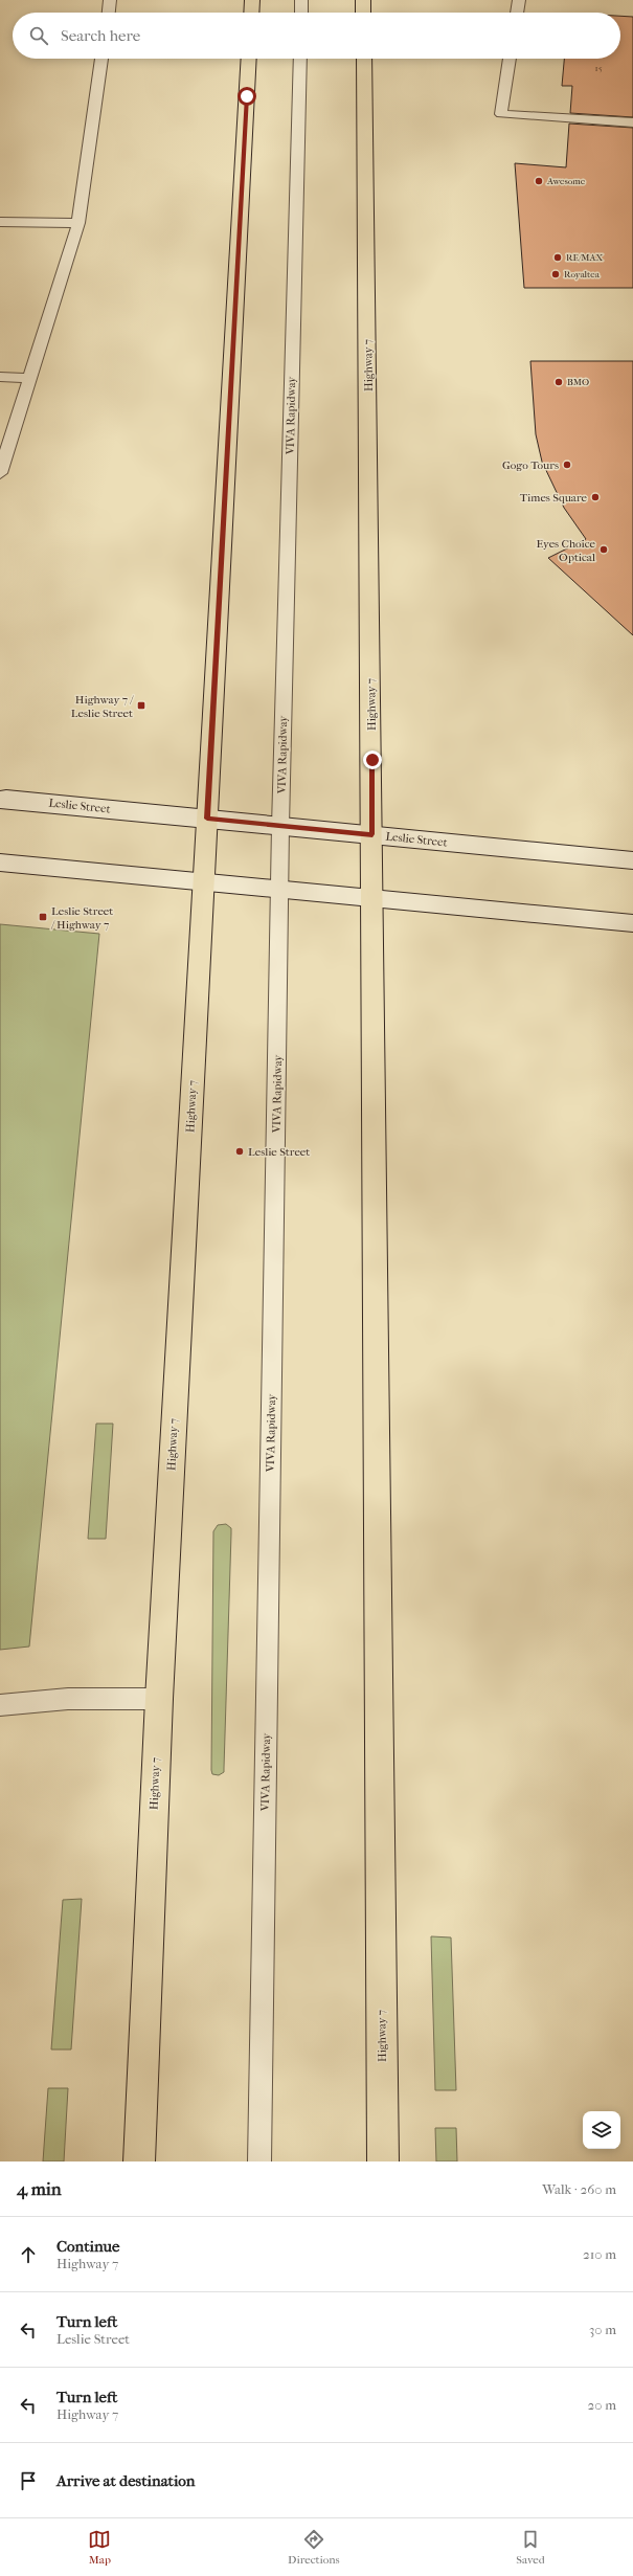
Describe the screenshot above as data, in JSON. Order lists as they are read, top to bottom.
{
  "streets": {
    "main road": ["Highway 7", "Leslie Street"],
    "lane": ["VIVA Rapidway"]
  },
  "crossings": [
    ["Highway 7", "Leslie Street"],
    ["VIVA Rapidway", "Leslie Street"]
  ],
  "places": {
    "other": [
      "Awesome",
      "RE/MAX",
      "Royaltea",
      "BMO",
      "Gogo Tours",
      "Times Square",
      "Eyes Choice Optical",
      "Leslie Street"
    ],
    "transit": ["Highway 7 / Leslie Street", "Leslie Street / Highway 7"]
  },
  "house_numbers": ["15"],
  "page": {
    "search": "Search here",
    "heading": ["4 min", "Walk · 260 m"],
    "list": [
      ["Continue", "Highway 7", "210 m"],
      ["Turn left", "Leslie Street", "30 m"],
      ["Turn left", "Highway 7", "20 m"],
      "Arrive at destination"
    ],
    "nav": ["Map", "Directions", "Saved"]
  }
}
